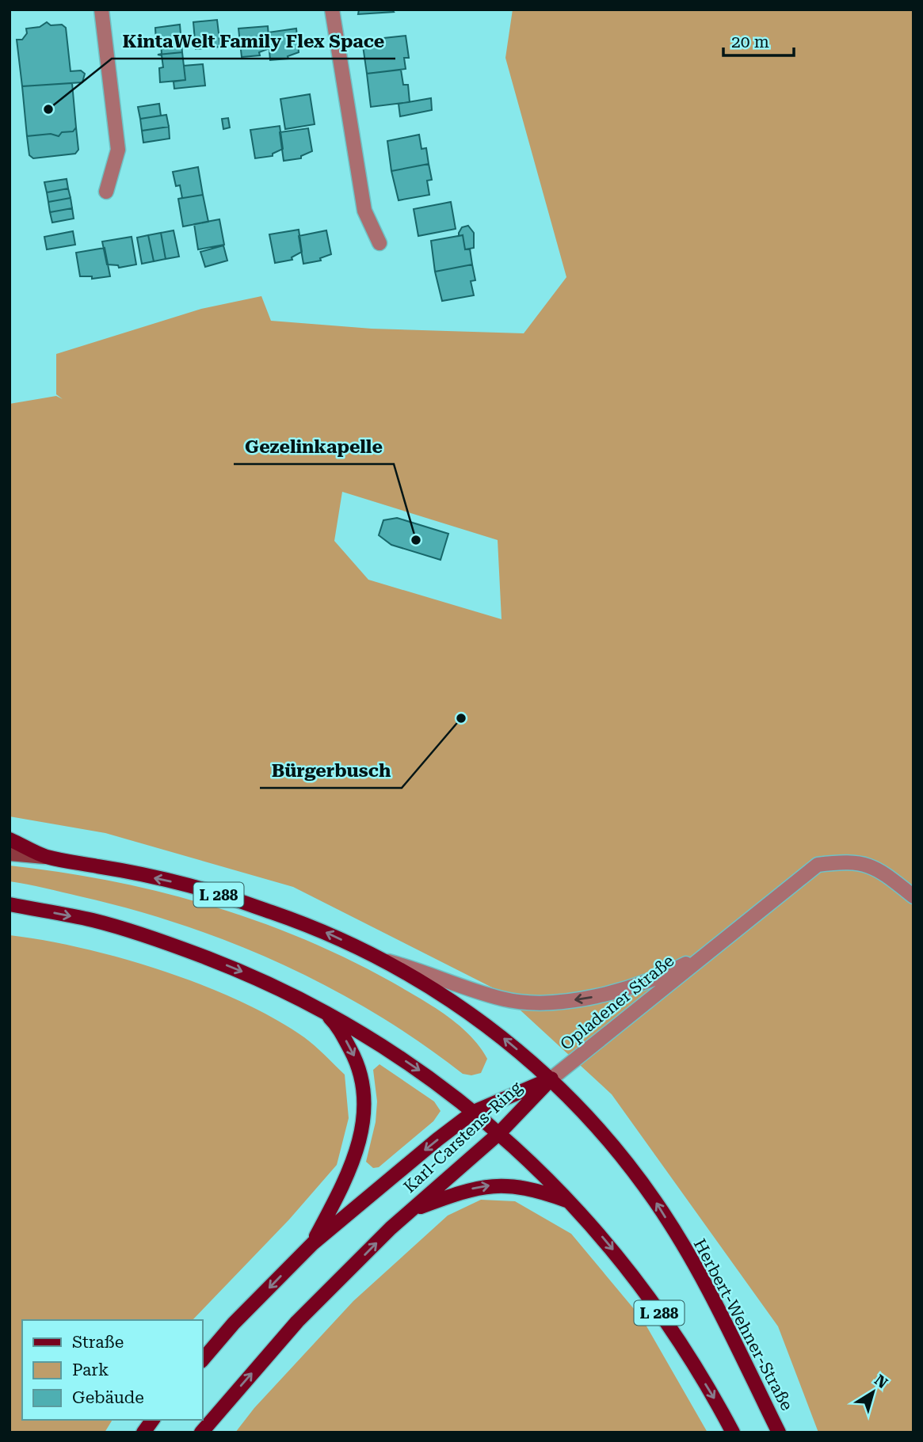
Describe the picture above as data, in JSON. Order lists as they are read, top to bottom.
{
  "streets": {
    "main road": ["L 288", "Karl-Carstens-Ring", "Herbert-Wehner-Straße"],
    "street": ["Opladener Straße"]
  },
  "crossings": [
    ["L 288", "Opladener Straße"],
    ["L 288", "Karl-Carstens-Ring"],
    ["L 288", "Herbert-Wehner-Straße"],
    ["Opladener Straße", "Karl-Carstens-Ring"],
    ["Opladener Straße", "Herbert-Wehner-Straße"],
    ["Karl-Carstens-Ring", "Herbert-Wehner-Straße"]
  ],
  "one_way": ["Opladener Straße"],
  "places": ["KintaWelt Family Flex Space", "Gezelinkapelle", "Bürgerbusch"],
  "legend": ["Straße", "Park", "Gebäude"],
  "scale_bar": "20 m",
  "north": "top right"
}
